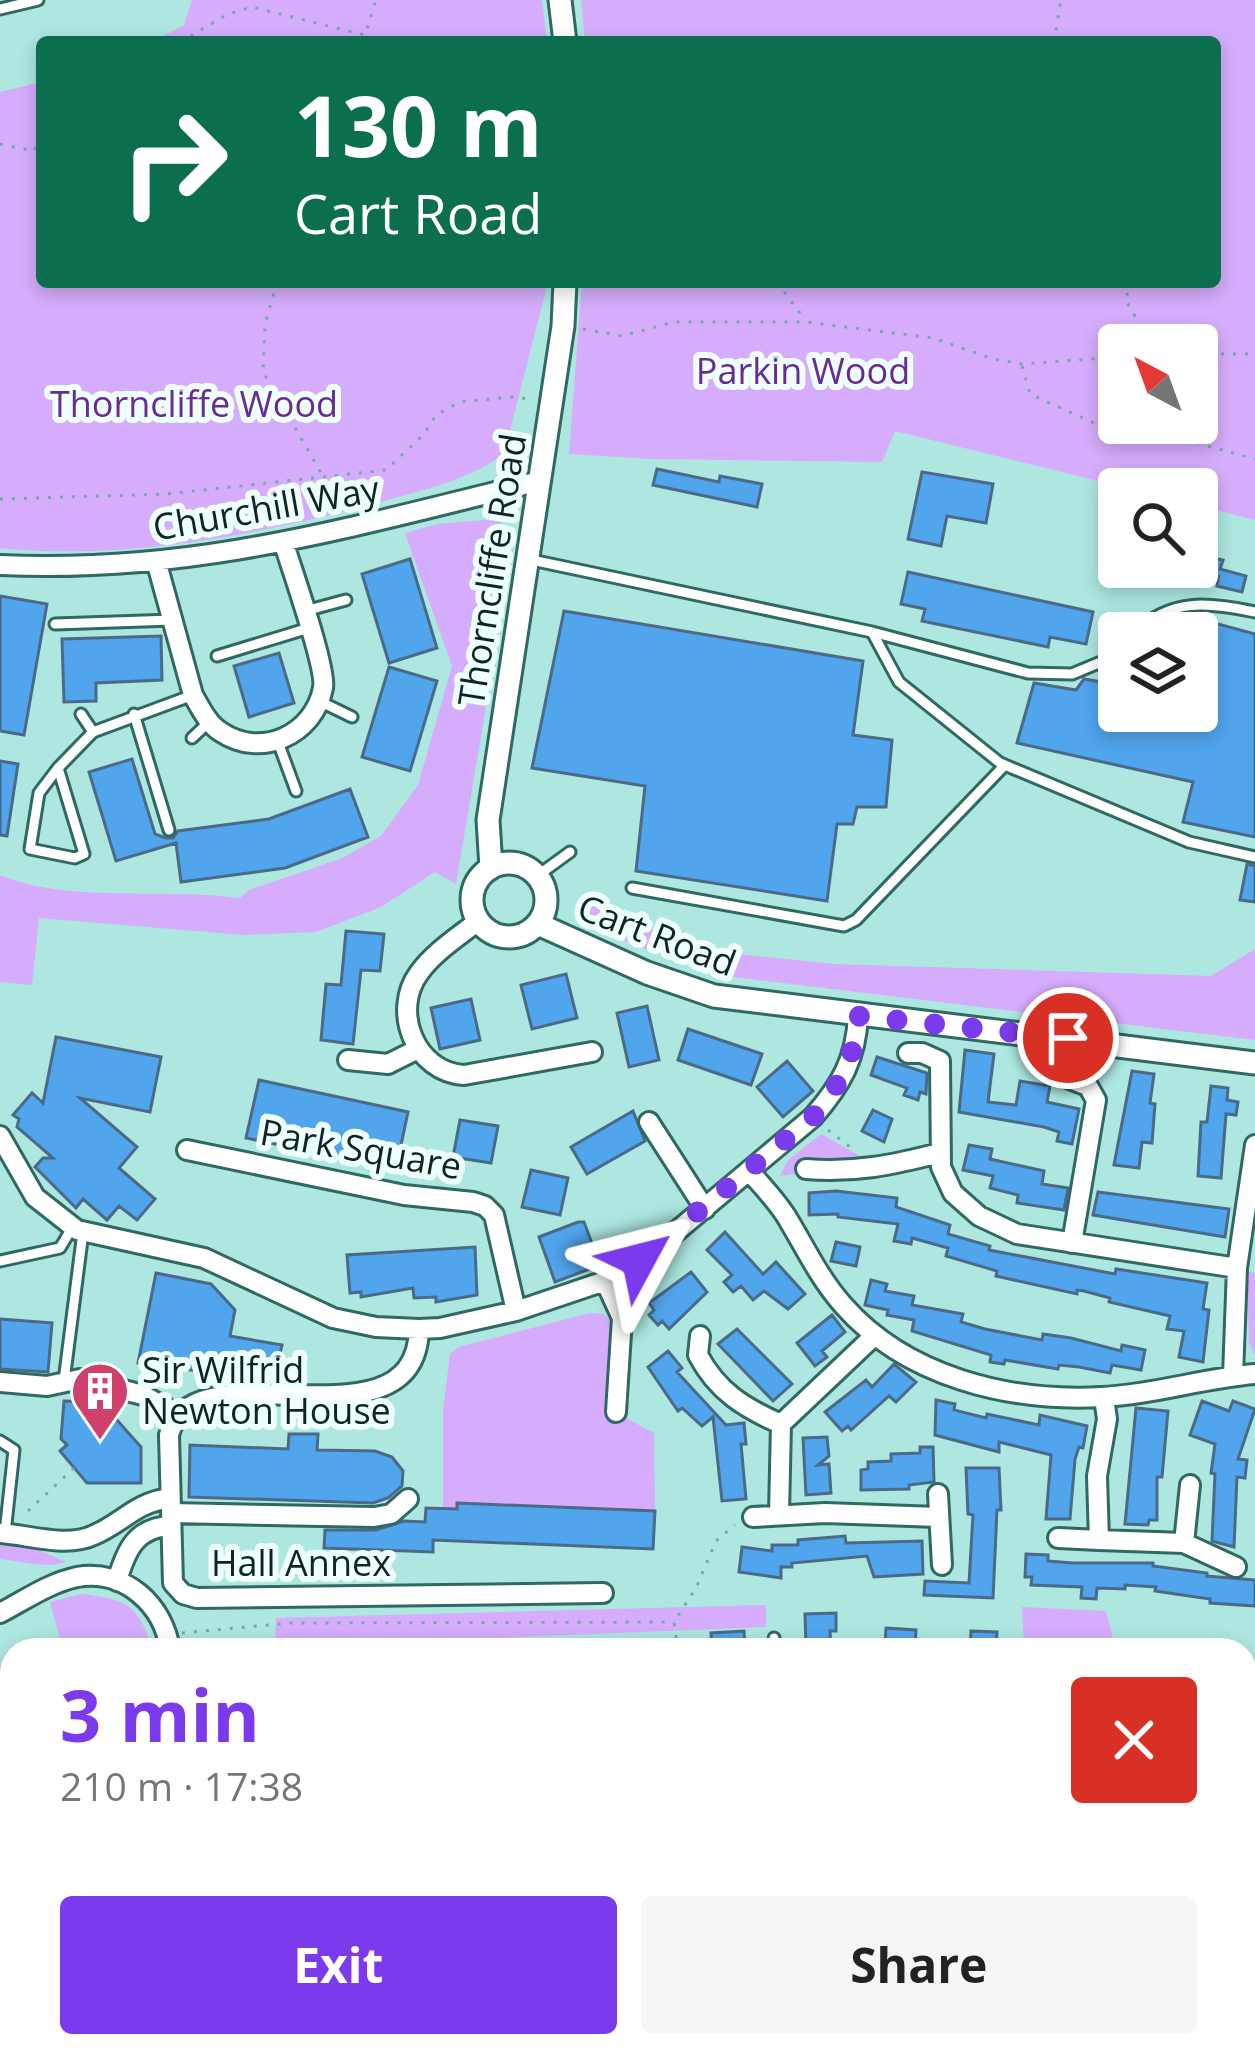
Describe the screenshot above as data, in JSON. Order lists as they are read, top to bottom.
{
  "streets": {
    "street": [
      "Churchill Way",
      "Thorncliffe Road",
      "Cart Road",
      "Park Square",
      "Hall Annex"
    ]
  },
  "crossings": [
    ["Churchill Way", "Thorncliffe Road"],
    ["Thorncliffe Road", "Cart Road"]
  ],
  "parks": ["Parkin Wood", "Thorncliffe Wood"],
  "places": {
    "building": ["Sir Wilfrid Newton House"]
  },
  "north": "top left",
  "page": {
    "turn": ["130 m", "Cart Road"],
    "heading": ["3 min", "210 m · 17:38"],
    "buttons": ["Exit", "Share"]
  }
}
